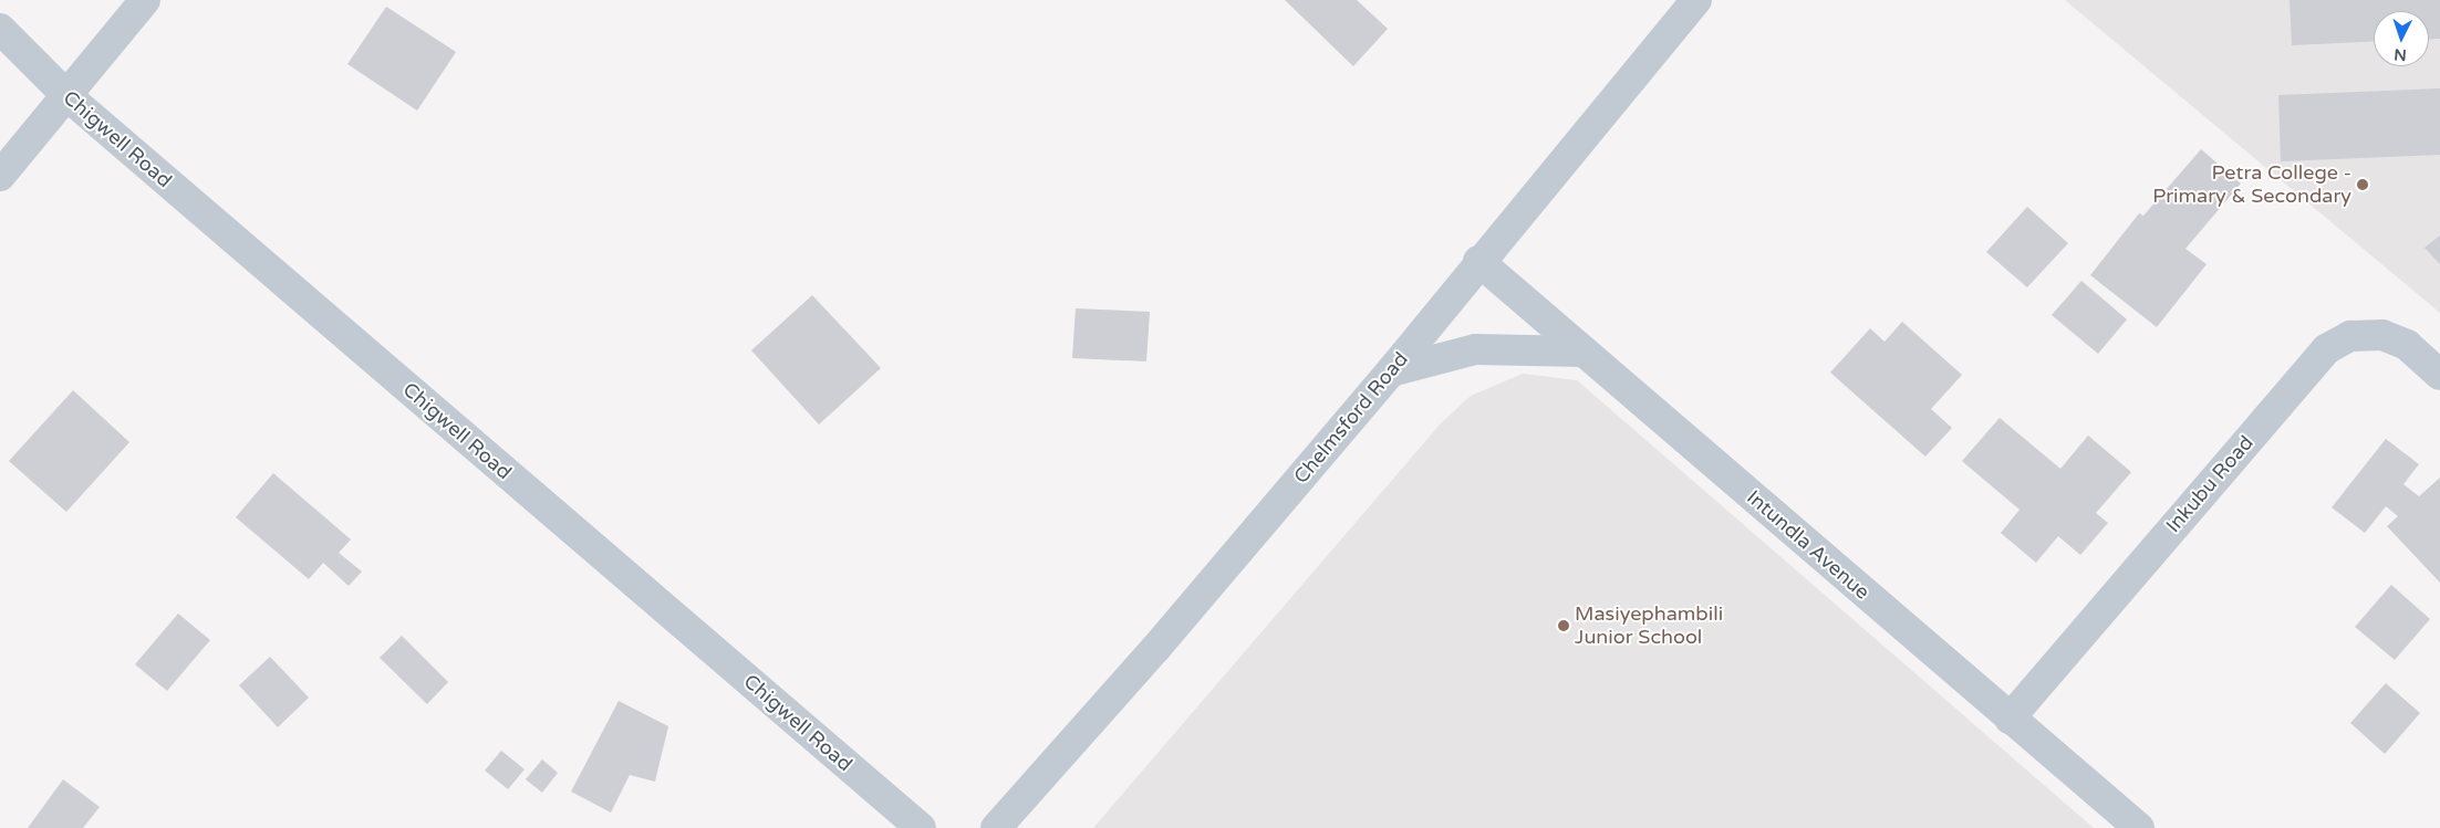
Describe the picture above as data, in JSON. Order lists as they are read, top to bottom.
{
  "streets": {
    "street": [
      "Chigwell Road",
      "Chelmsford Road",
      "Inkubu Road",
      "Intundla Avenue"
    ]
  },
  "crossings": [
    ["Chelmsford Road", "Intundla Avenue"],
    ["Inkubu Road", "Intundla Avenue"]
  ],
  "places": ["Petra College - Primary & Secondary", "Masiyephambili Junior School"],
  "north": "bottom"
}
